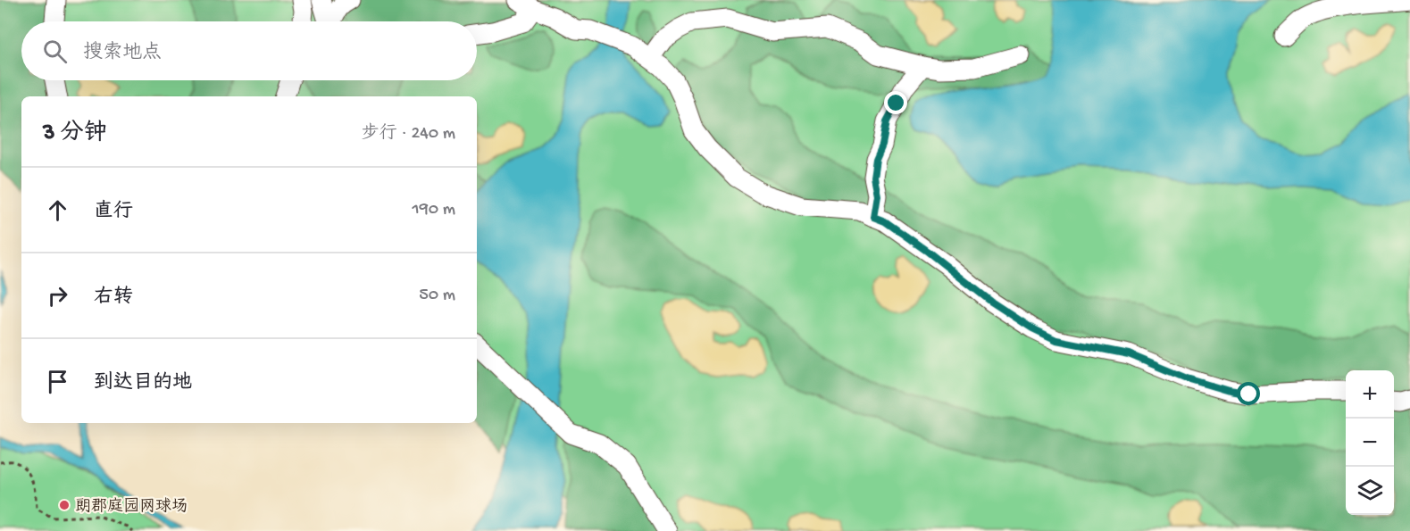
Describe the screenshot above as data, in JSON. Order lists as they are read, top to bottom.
{
  "places": ["朗郡庭园网球场"],
  "page": {
    "search": "搜索地点",
    "heading": ["3 分钟", "步行 · 240 m"],
    "list": [
      ["直行", "190 m"],
      ["右转", "50 m"],
      "到达目的地"
    ],
    "map_buttons": ["+", "−"]
  }
}
